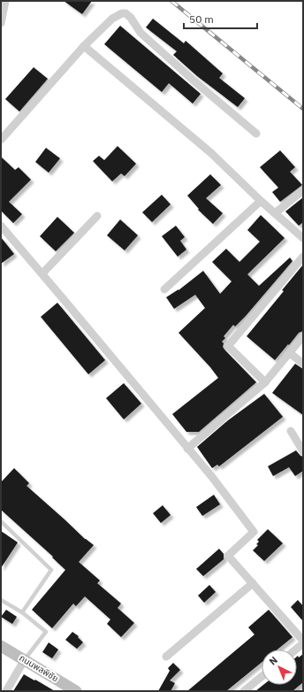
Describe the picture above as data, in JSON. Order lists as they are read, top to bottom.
{
  "streets": {
    "street": ["ถนนพลพิชัย"]
  },
  "scale_bar": "50 m",
  "north": "top left"
}
